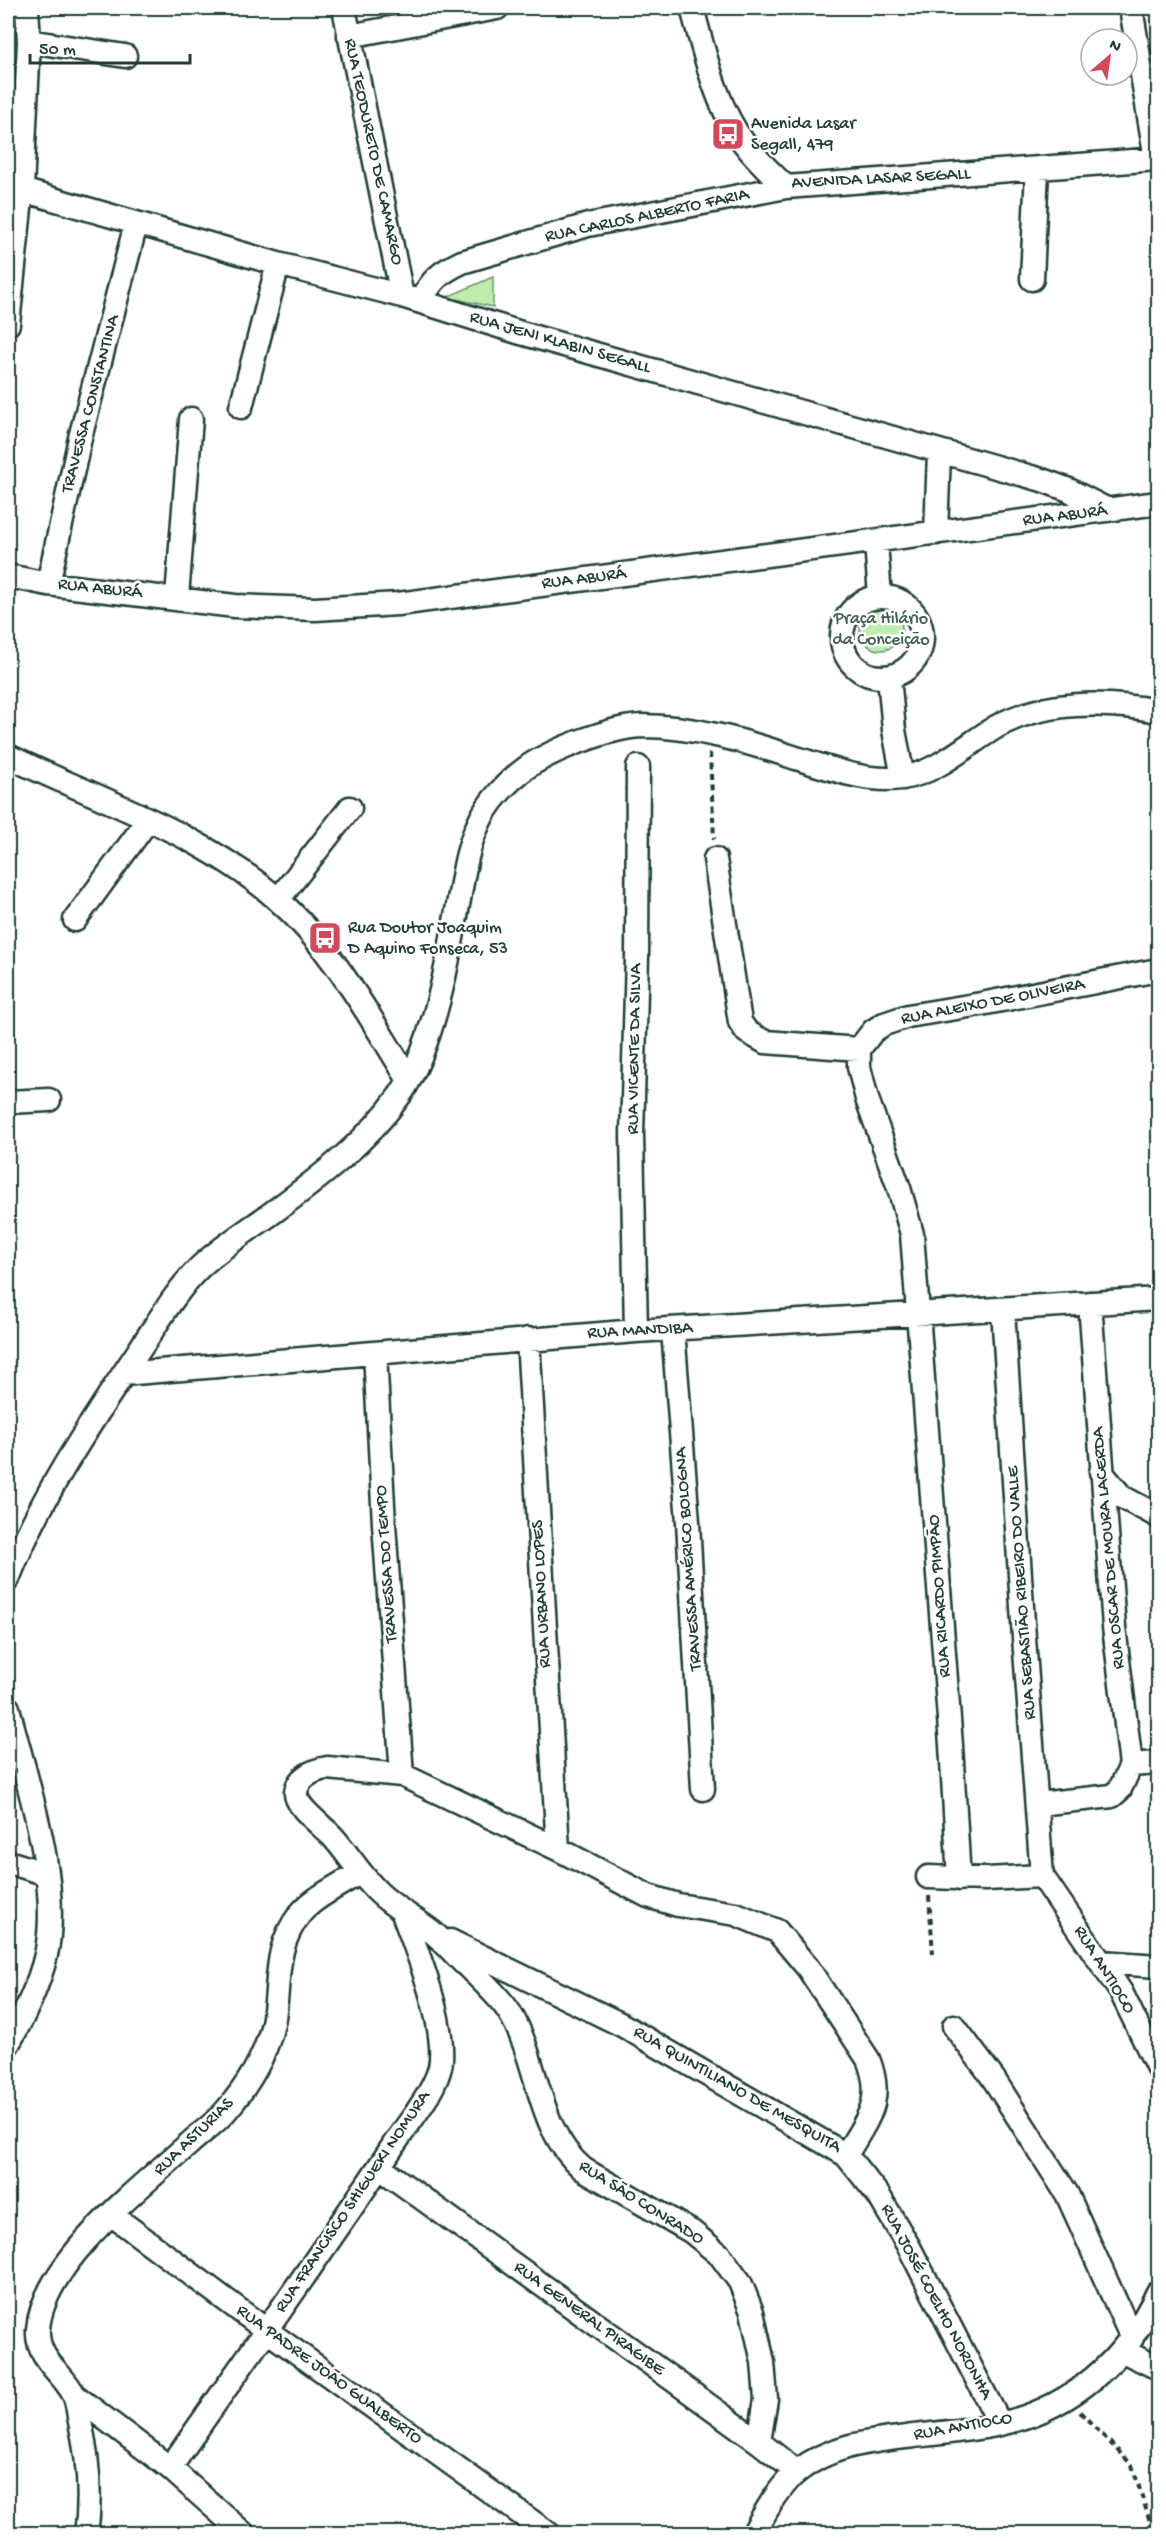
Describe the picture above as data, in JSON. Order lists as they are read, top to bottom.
{
  "streets": {
    "street": [
      "RUA TEODURETO DE CAMARGO",
      "AVENIDA LASAR SEGALL",
      "RUA CARLOS ALBERTO FARIA",
      "RUA JENI KLABIN SEGALL",
      "TRAVESSA CONSTANTINA",
      "RUA ABURÁ",
      "RUA ALEIXO DE OLIVEIRA",
      "RUA VICENTE DA SILVA",
      "RUA MANDIBA",
      "RUA OSCAR DE MOURA LACERDA",
      "TRAVESSA AMÉRICO BOLOGNA",
      "TRAVESSA DO TEMPO",
      "RUA SEBASTIÃO RIBEIRO DO VALLE",
      "RUA URBANO LOPES",
      "RUA RICARDO PIMPÃO",
      "RUA ANTIOCO",
      "RUA QUINTILIANO DE MESQUITA",
      "RUA ASTURIAS",
      "RUA FRANCISCO SHIGUEKI NOMURA",
      "RUA SÃO CONRADO",
      "RUA JOSÉ COELHO NORONHA",
      "RUA GENERAL PIRAGIBE",
      "RUA PADRE JOÃO GUALBERTO"
    ]
  },
  "crossings": [
    ["RUA TEODURETO DE CAMARGO", "RUA CARLOS ALBERTO FARIA"],
    ["RUA TEODURETO DE CAMARGO", "RUA JENI KLABIN SEGALL"],
    ["AVENIDA LASAR SEGALL", "RUA CARLOS ALBERTO FARIA"],
    ["RUA CARLOS ALBERTO FARIA", "RUA JENI KLABIN SEGALL"],
    ["RUA JENI KLABIN SEGALL", "TRAVESSA CONSTANTINA"],
    ["RUA JENI KLABIN SEGALL", "RUA ABURÁ"],
    ["TRAVESSA CONSTANTINA", "RUA ABURÁ"],
    ["RUA VICENTE DA SILVA", "RUA MANDIBA"],
    ["RUA MANDIBA", "RUA OSCAR DE MOURA LACERDA"],
    ["RUA MANDIBA", "TRAVESSA AMÉRICO BOLOGNA"],
    ["RUA MANDIBA", "TRAVESSA DO TEMPO"],
    ["RUA MANDIBA", "RUA SEBASTIÃO RIBEIRO DO VALLE"],
    ["RUA MANDIBA", "RUA URBANO LOPES"],
    ["RUA MANDIBA", "RUA RICARDO PIMPÃO"],
    ["TRAVESSA DO TEMPO", "RUA QUINTILIANO DE MESQUITA"],
    ["RUA SEBASTIÃO RIBEIRO DO VALLE", "RUA ANTIOCO"],
    ["RUA URBANO LOPES", "RUA QUINTILIANO DE MESQUITA"],
    ["RUA ANTIOCO", "RUA JOSÉ COELHO NORONHA"],
    ["RUA ANTIOCO", "RUA GENERAL PIRAGIBE"],
    ["RUA QUINTILIANO DE MESQUITA", "RUA SÃO CONRADO"],
    ["RUA QUINTILIANO DE MESQUITA", "RUA JOSÉ COELHO NORONHA"],
    ["RUA ASTURIAS", "RUA FRANCISCO SHIGUEKI NOMURA"],
    ["RUA ASTURIAS", "RUA SÃO CONRADO"],
    ["RUA ASTURIAS", "RUA PADRE JOÃO GUALBERTO"],
    ["RUA FRANCISCO SHIGUEKI NOMURA", "RUA SÃO CONRADO"],
    ["RUA FRANCISCO SHIGUEKI NOMURA", "RUA GENERAL PIRAGIBE"],
    ["RUA FRANCISCO SHIGUEKI NOMURA", "RUA PADRE JOÃO GUALBERTO"],
    ["RUA SÃO CONRADO", "RUA GENERAL PIRAGIBE"]
  ],
  "parks": ["Praça Hilário da Conceição"],
  "places": {
    "bus stop": ["Avenida Lasar Segall, 479", "Rua Doutor Joaquim D Aquino Fonseca, 53"]
  },
  "scale_bar": "50 m",
  "north": "top right"
}
